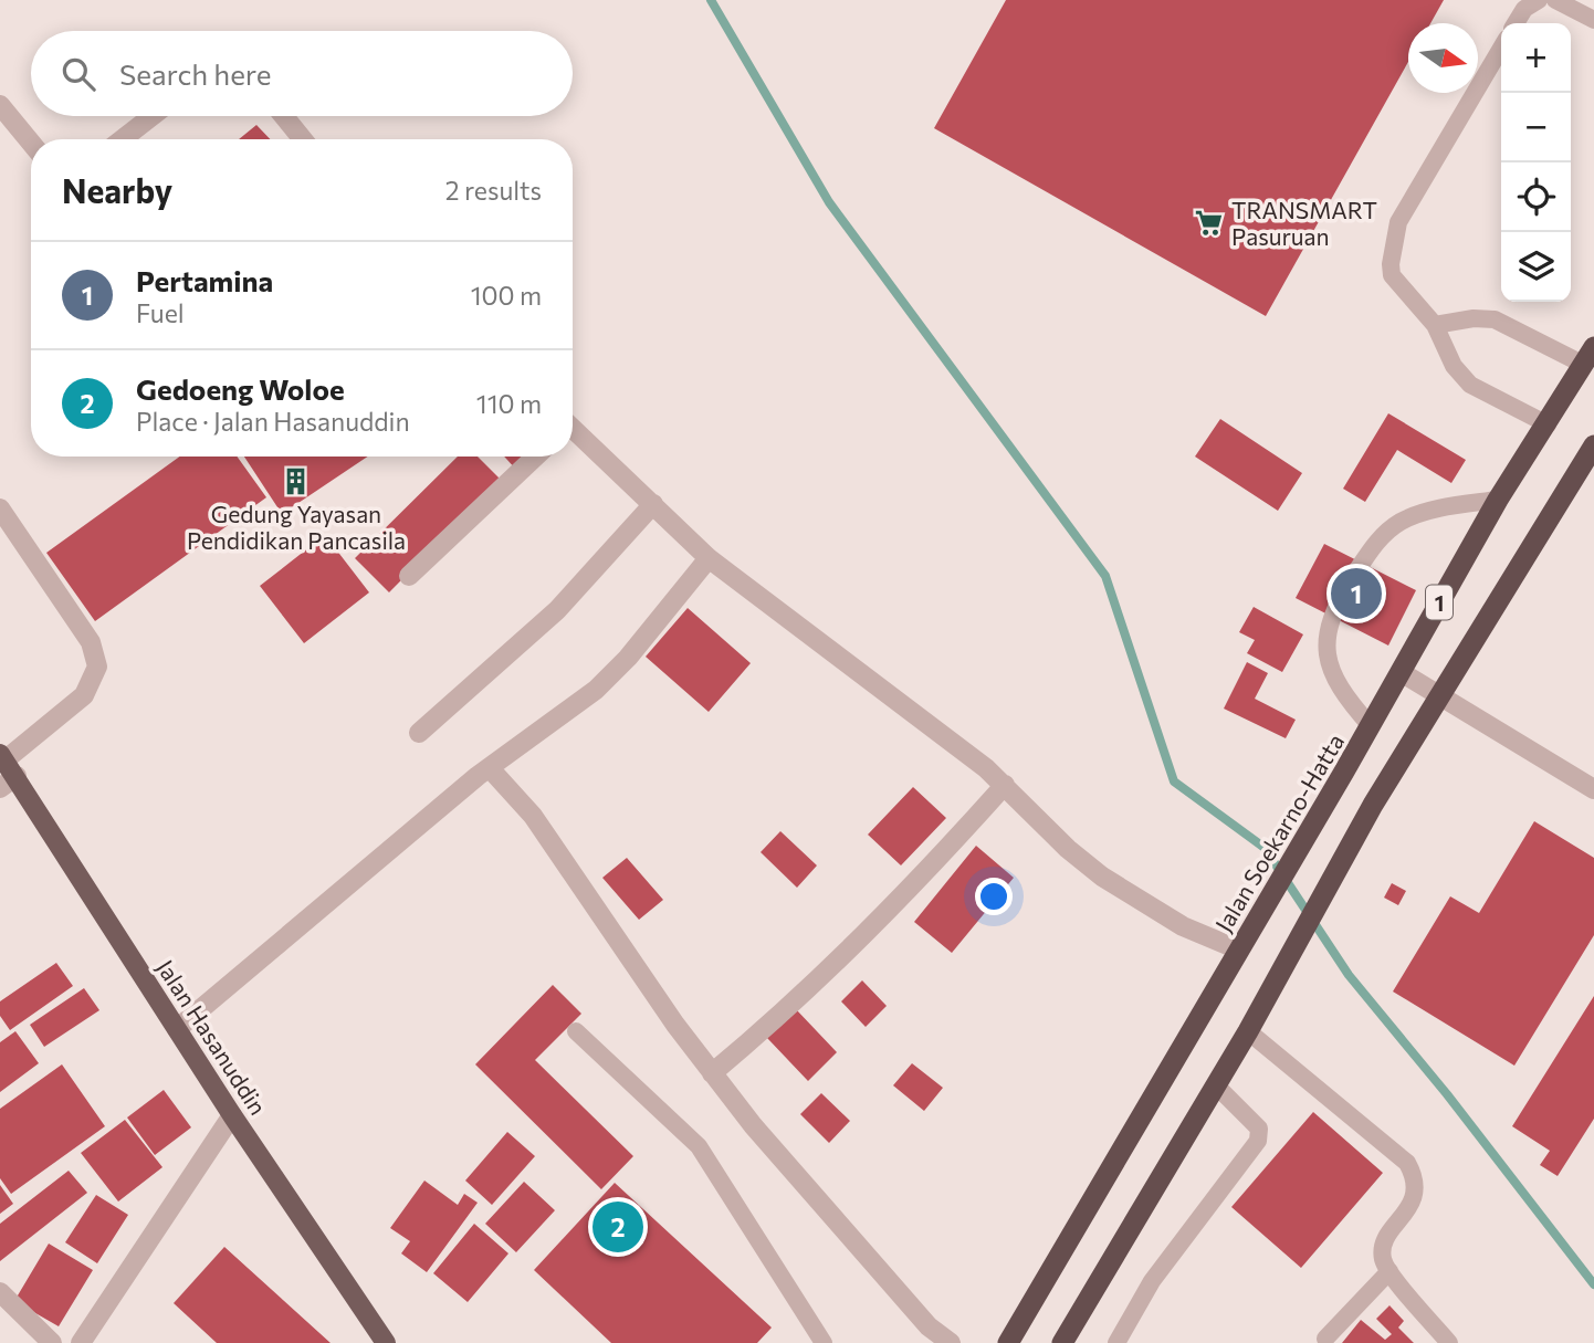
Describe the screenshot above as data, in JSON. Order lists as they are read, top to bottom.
{
  "streets": {
    "highway": ["1", "Jalan Soekarno-Hatta"],
    "main road": ["Jalan Hasanuddin"]
  },
  "places": {
    "supermarket": ["TRANSMART Pasuruan"],
    "building": ["Gedung Yayasan Pendidikan Pancasila"]
  },
  "north": "right",
  "page": {
    "map_buttons": ["+", "−"],
    "search": "Search here",
    "heading": ["Nearby", "2 results"],
    "list": [
      {
        "mark": "1",
        "name": "Pertamina",
        "note": "Fuel",
        "value": "100 m"
      },
      {
        "mark": "2",
        "name": "Gedoeng Woloe",
        "note": "Place · Jalan Hasanuddin",
        "value": "110 m"
      }
    ],
    "pins": ["1", "2"]
  }
}
